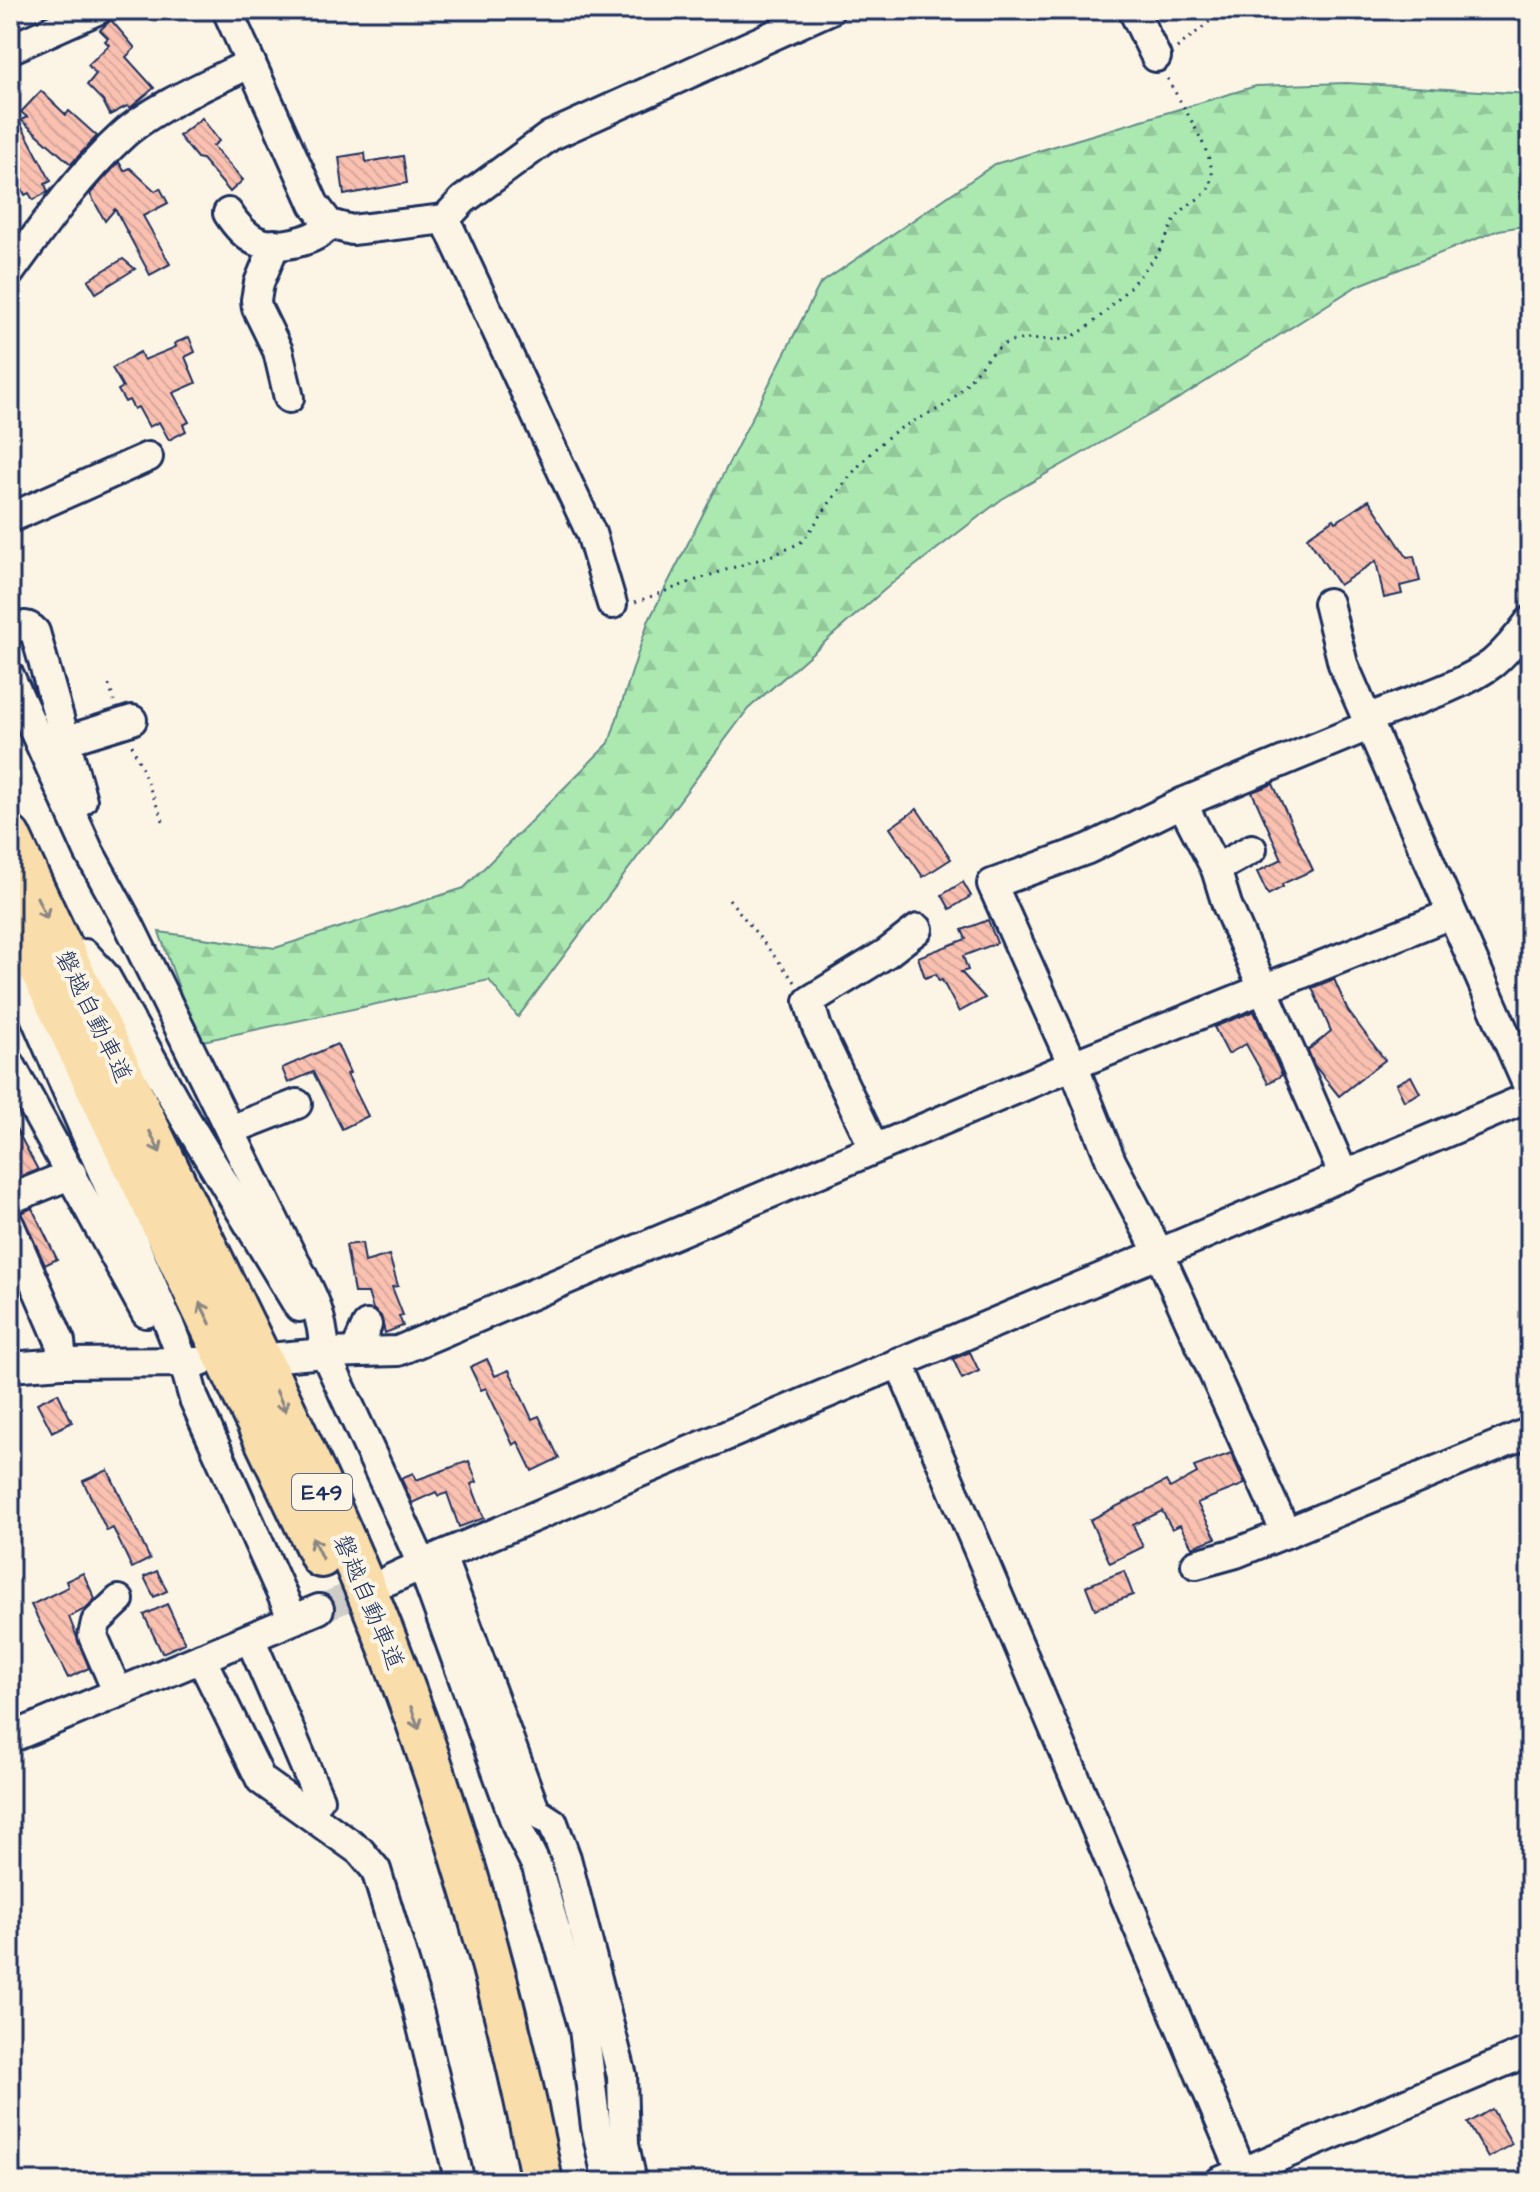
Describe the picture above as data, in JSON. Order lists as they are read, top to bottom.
{
  "streets": {
    "highway": ["磐越自動車道", "E49"]
  }
}
